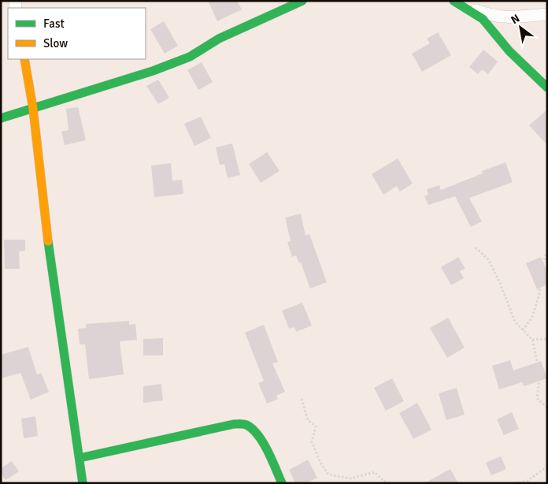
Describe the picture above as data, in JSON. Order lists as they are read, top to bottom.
{
  "legend": ["Fast", "Slow"],
  "north": "top left"
}
